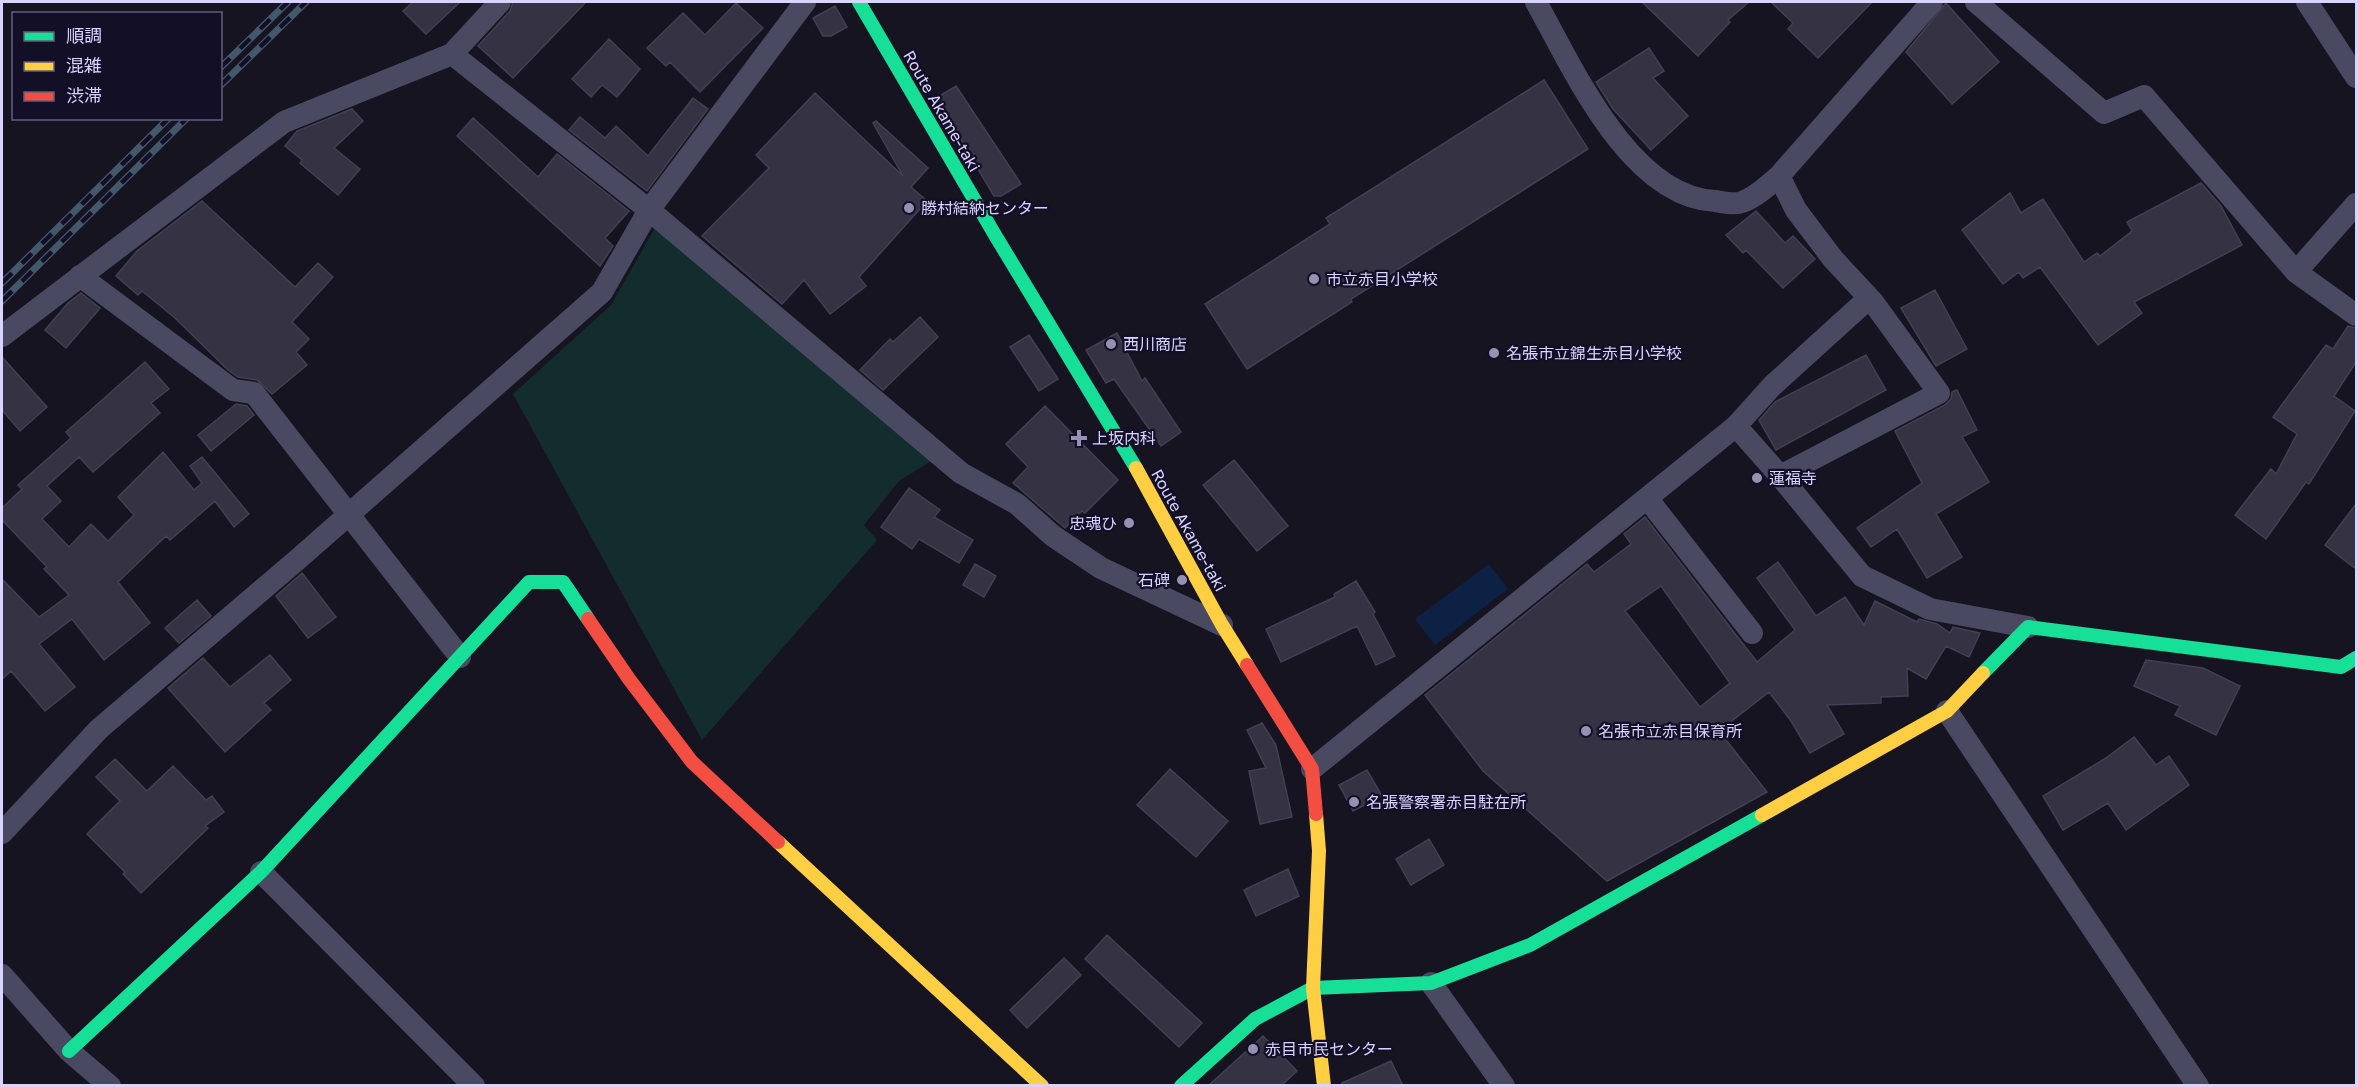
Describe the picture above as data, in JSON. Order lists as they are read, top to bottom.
{
  "streets": {
    "street": ["Route Akame-taki"]
  },
  "places": {
    "other": [
      "勝村結納センター",
      "市立赤目小学校",
      "西川商店",
      "名張市立錦生赤目小学校",
      "蓮福寺",
      "忠魂ひ",
      "石碑",
      "名張市立赤目保育所",
      "名張警察署赤目駐在所",
      "赤目市民センター"
    ],
    "health": ["上坂内科"]
  },
  "legend": ["順調", "混雑", "渋滞"]
}
